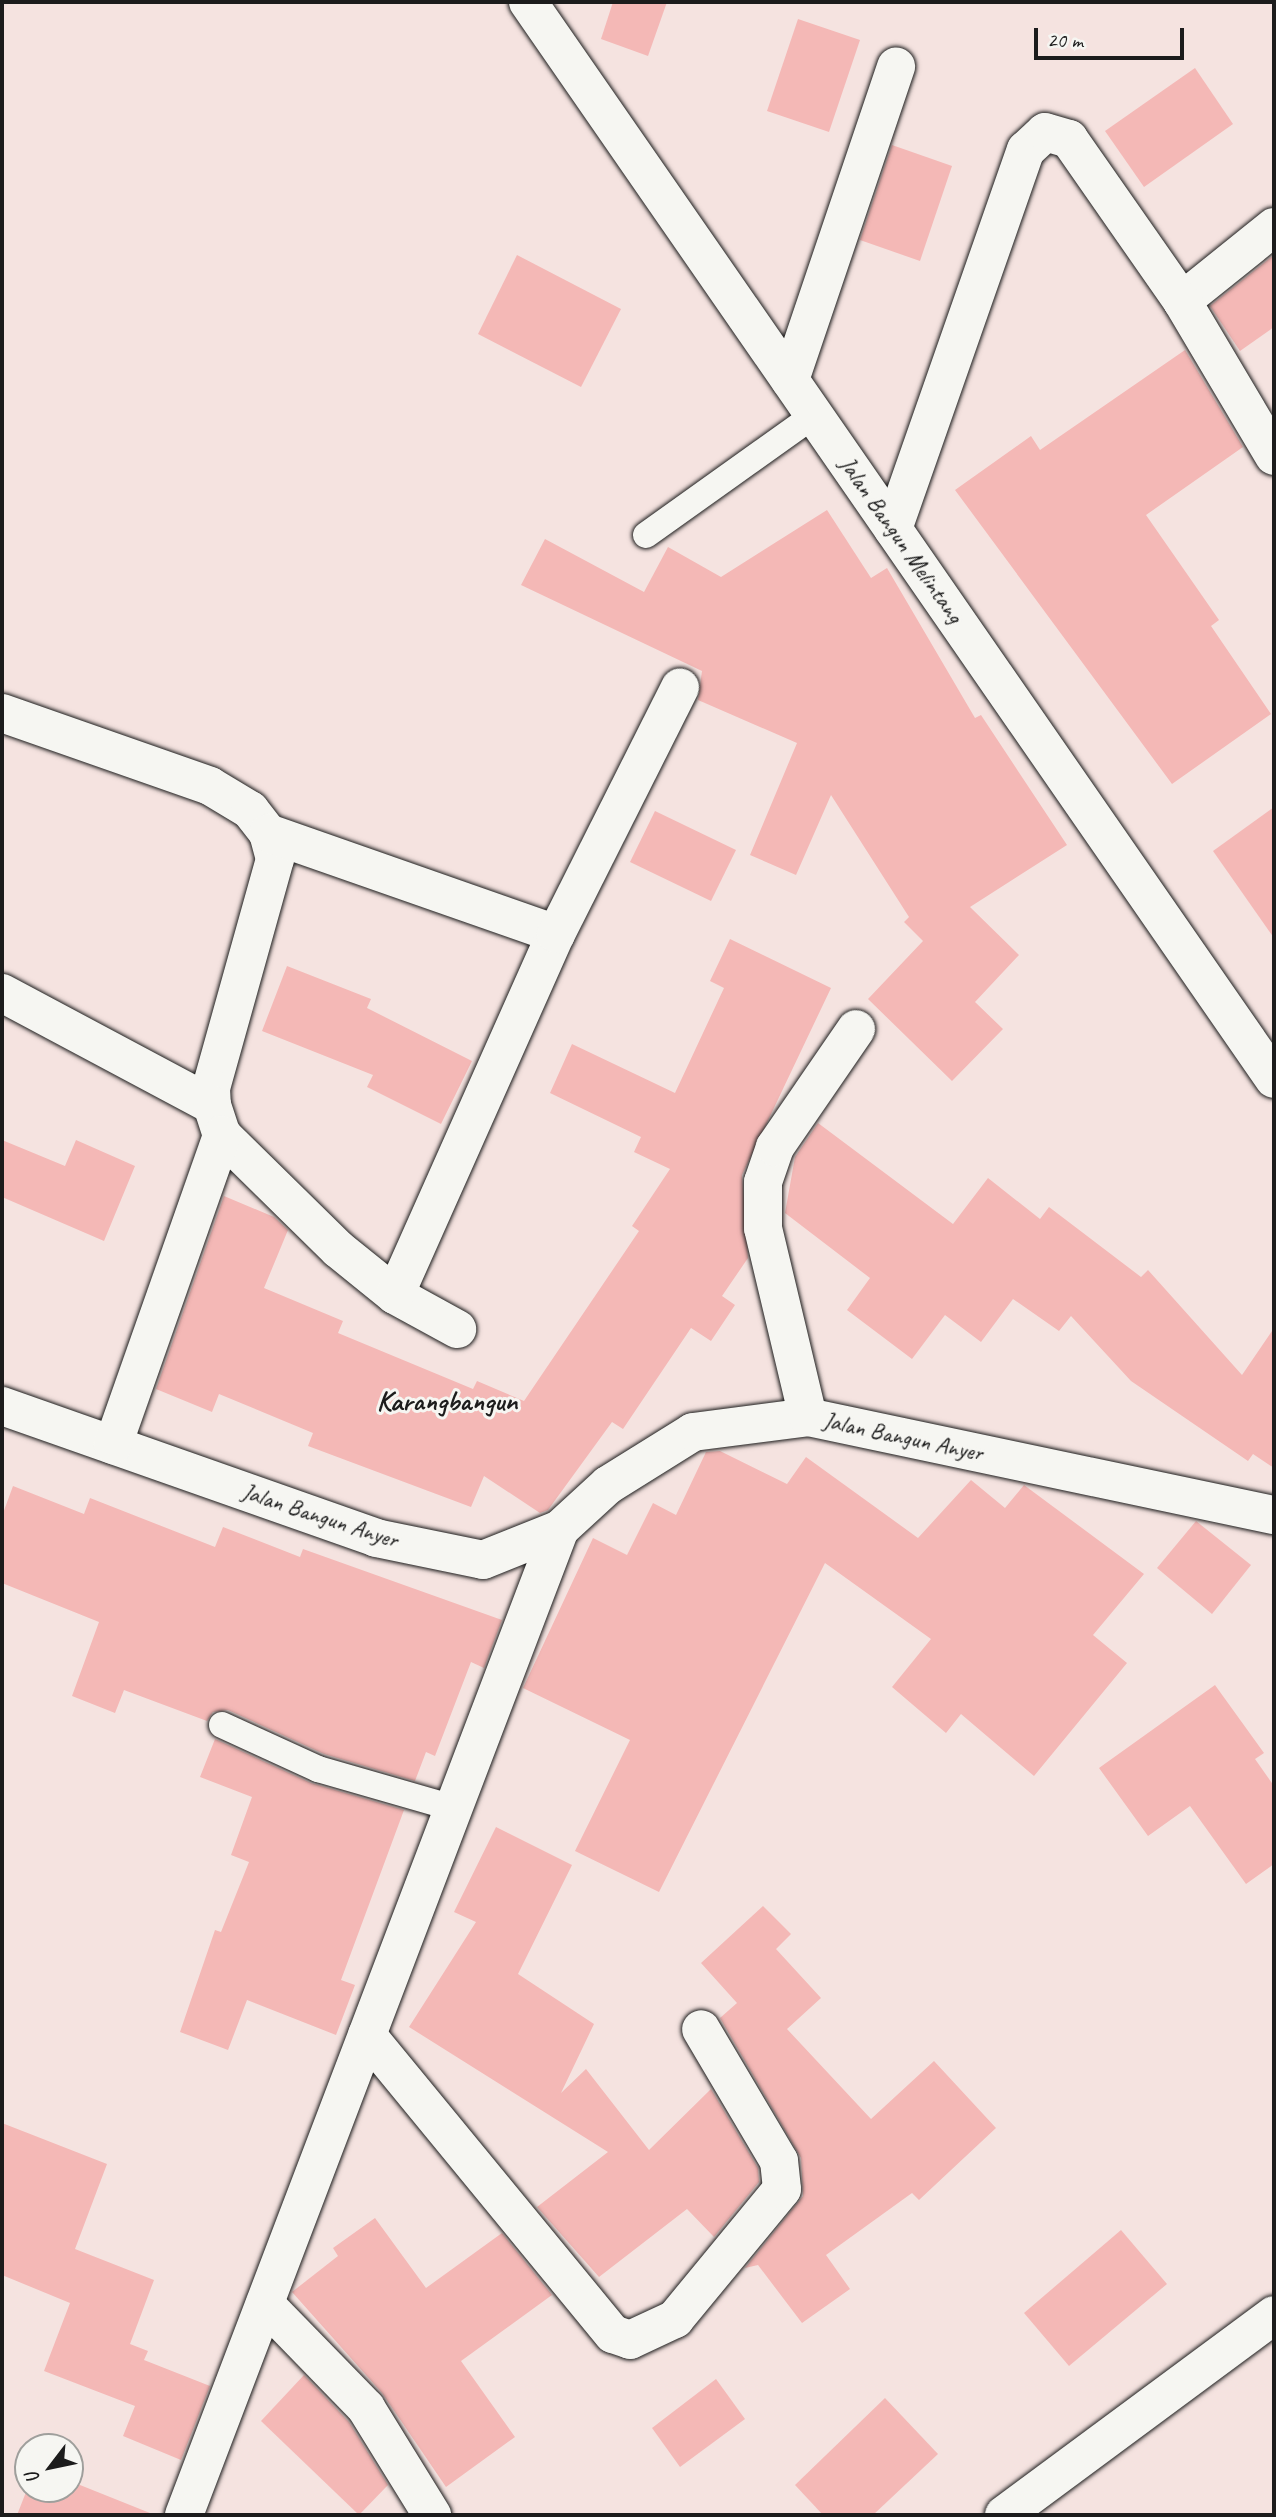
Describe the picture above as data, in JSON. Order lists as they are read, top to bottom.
{
  "streets": {
    "street": ["Jalan Bangun Melintang", "Jalan Bangun Anyer"]
  },
  "districts": ["Karangbangun"],
  "scale_bar": "20 m",
  "north": "bottom left"
}
